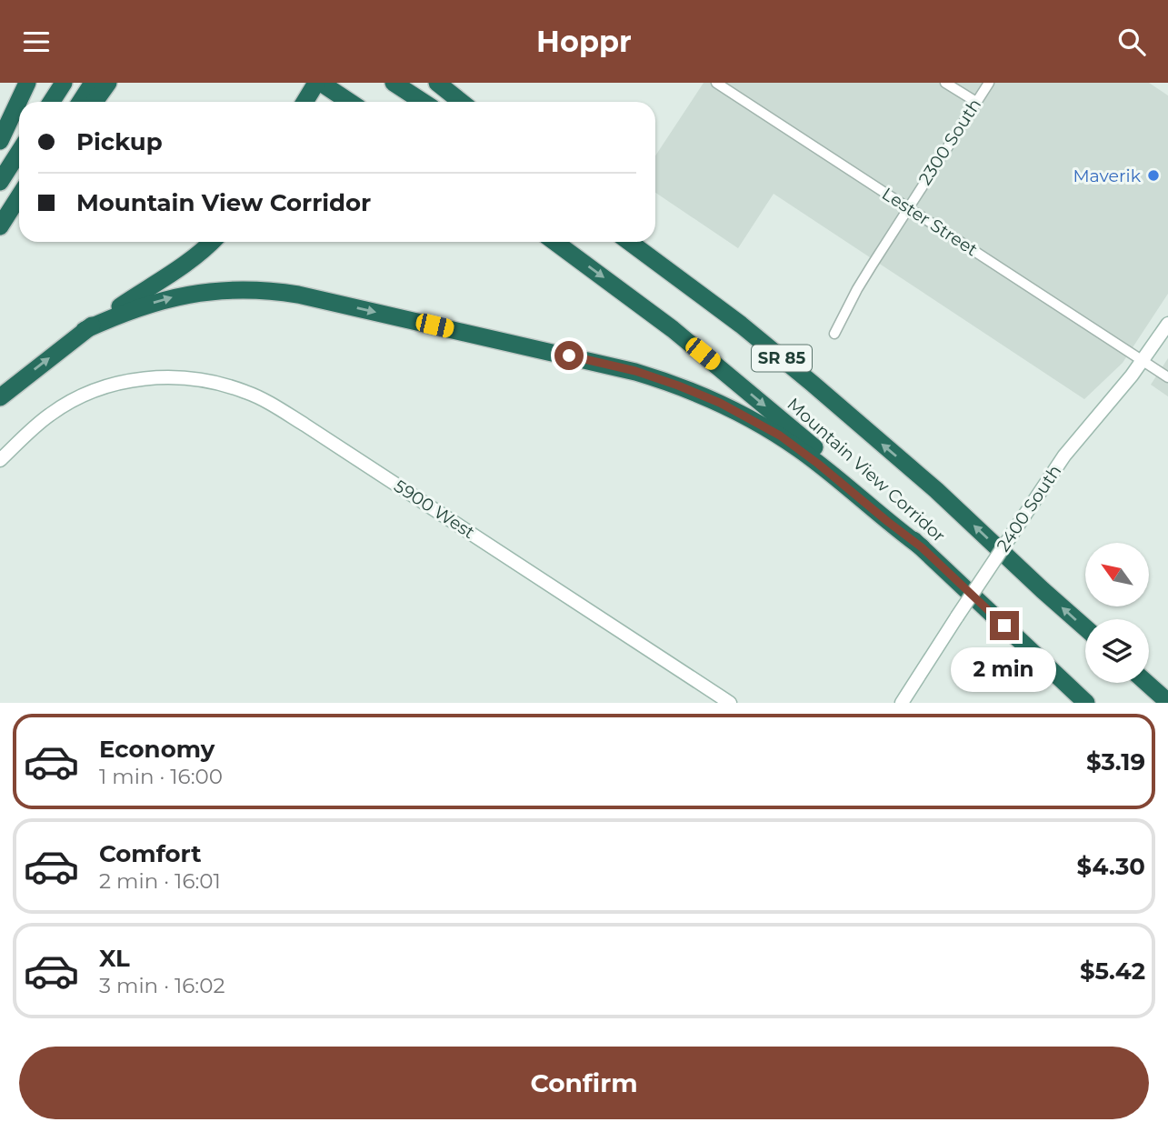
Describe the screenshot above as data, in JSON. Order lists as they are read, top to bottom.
{
  "streets": {
    "highway": ["SR 85", "Mountain View Corridor"],
    "street": [
      "2300 South",
      "Lester Street",
      "2400 South",
      "5900 West"
    ]
  },
  "crossings": [
    ["2300 South", "Lester Street"],
    ["Lester Street", "2400 South"]
  ],
  "places": ["Maverik"],
  "north": "top left",
  "page": {
    "header": "Hoppr",
    "banner": ["Pickup", "Mountain View Corridor"],
    "bubble": "2 min",
    "list": [
      {
        "name": "Economy",
        "note": "1 min · 16:00",
        "value": "$3.19"
      },
      {
        "name": "Comfort",
        "note": "2 min · 16:01",
        "value": "$4.30"
      },
      {
        "name": "XL",
        "note": "3 min · 16:02",
        "value": "$5.42"
      }
    ],
    "buttons": "Confirm"
  }
}
